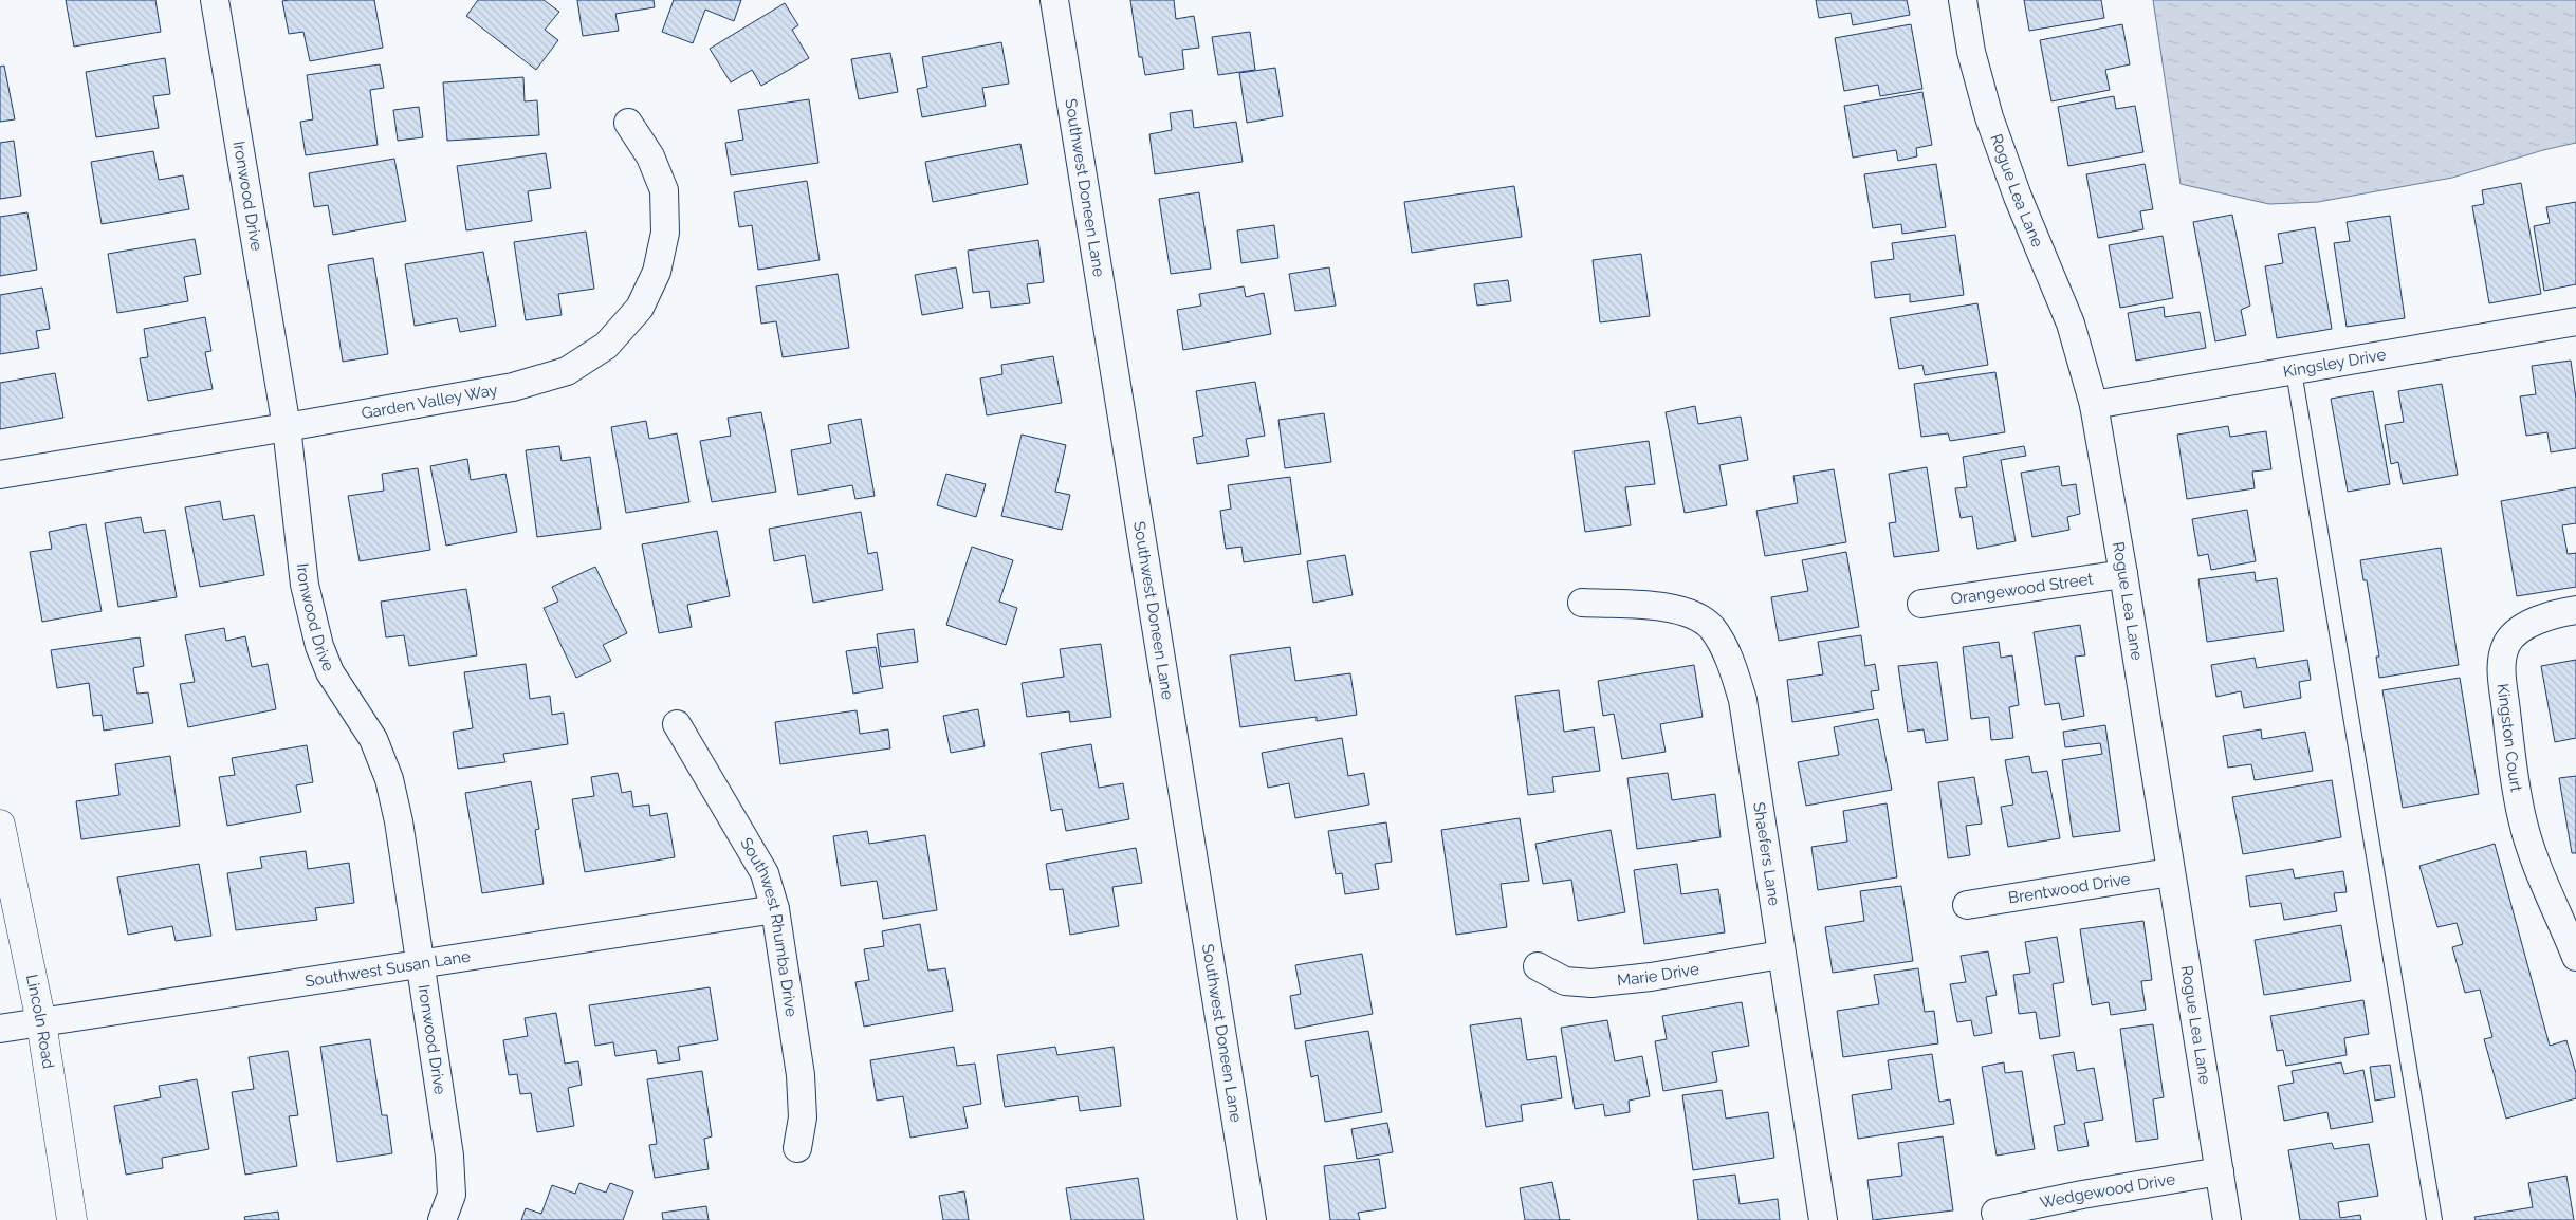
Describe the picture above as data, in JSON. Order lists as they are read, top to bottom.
{
  "streets": {
    "street": [
      "Southwest Doneen Lane",
      "Rogue Lea Lane",
      "Ironwood Drive",
      "Kingsley Drive",
      "Garden Valley Way",
      "Orangewood Street",
      "Kingston Court",
      "Shaefers Lane",
      "Brentwood Drive",
      "Southwest Rhumba Drive",
      "Southwest Susan Lane",
      "Marie Drive",
      "Lincoln Road",
      "Wedgewood Drive"
    ]
  },
  "crossings": [
    ["Rogue Lea Lane", "Kingsley Drive"],
    ["Rogue Lea Lane", "Orangewood Street"],
    ["Rogue Lea Lane", "Brentwood Drive"],
    ["Rogue Lea Lane", "Wedgewood Drive"],
    ["Ironwood Drive", "Garden Valley Way"],
    ["Ironwood Drive", "Southwest Susan Lane"],
    ["Shaefers Lane", "Marie Drive"],
    ["Southwest Rhumba Drive", "Southwest Susan Lane"],
    ["Southwest Susan Lane", "Lincoln Road"]
  ]
}
